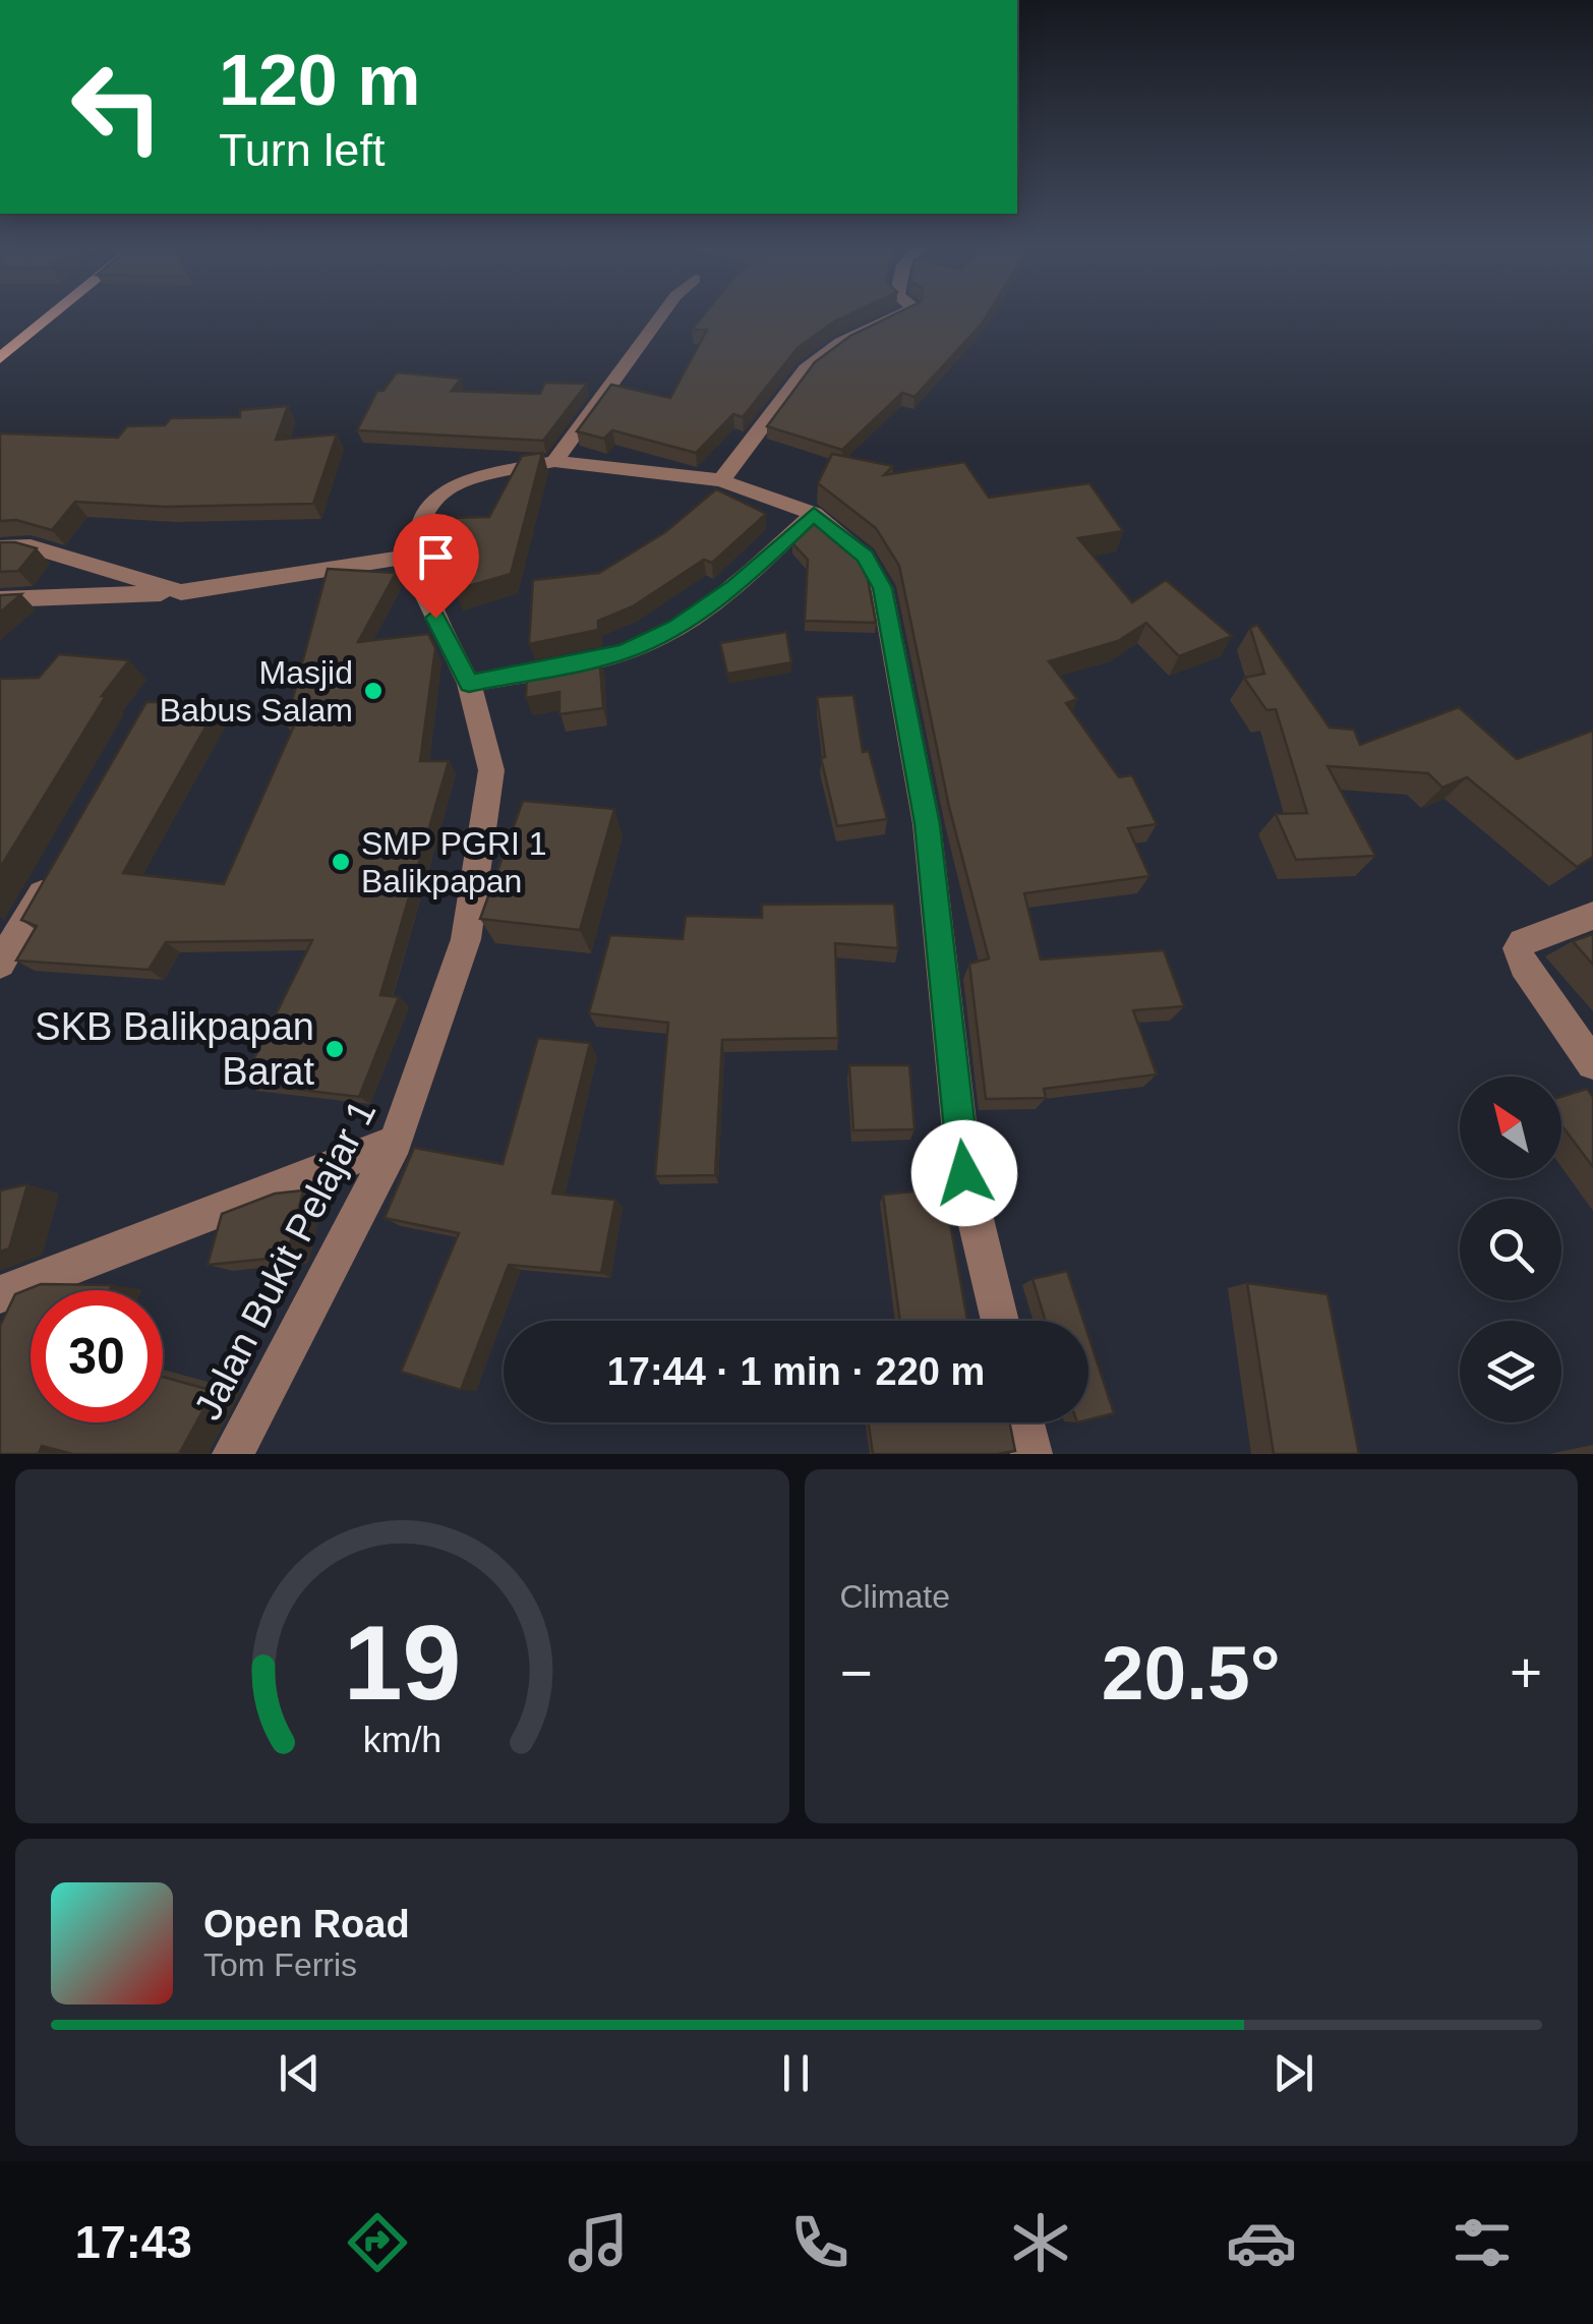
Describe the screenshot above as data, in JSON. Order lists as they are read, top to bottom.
{
  "streets": {
    "street": ["Jalan Bukit Pelajar 1"]
  },
  "places": ["Masjid Babus Salam", "SMP PGRI 1 Balikpapan", "SKB Balikpapan Barat"],
  "north": "top left",
  "page": {
    "turn": ["120 m", "Turn left"],
    "limit": "30",
    "trip": "17:44 · 1 min · 220 m",
    "tile": "Climate",
    "heat": ["−", "20.5°", "+"],
    "song": ["Open Road", "Tom Ferris"],
    "tabs": "17:43",
    "gauge": ["19", "km/h"]
  }
}
